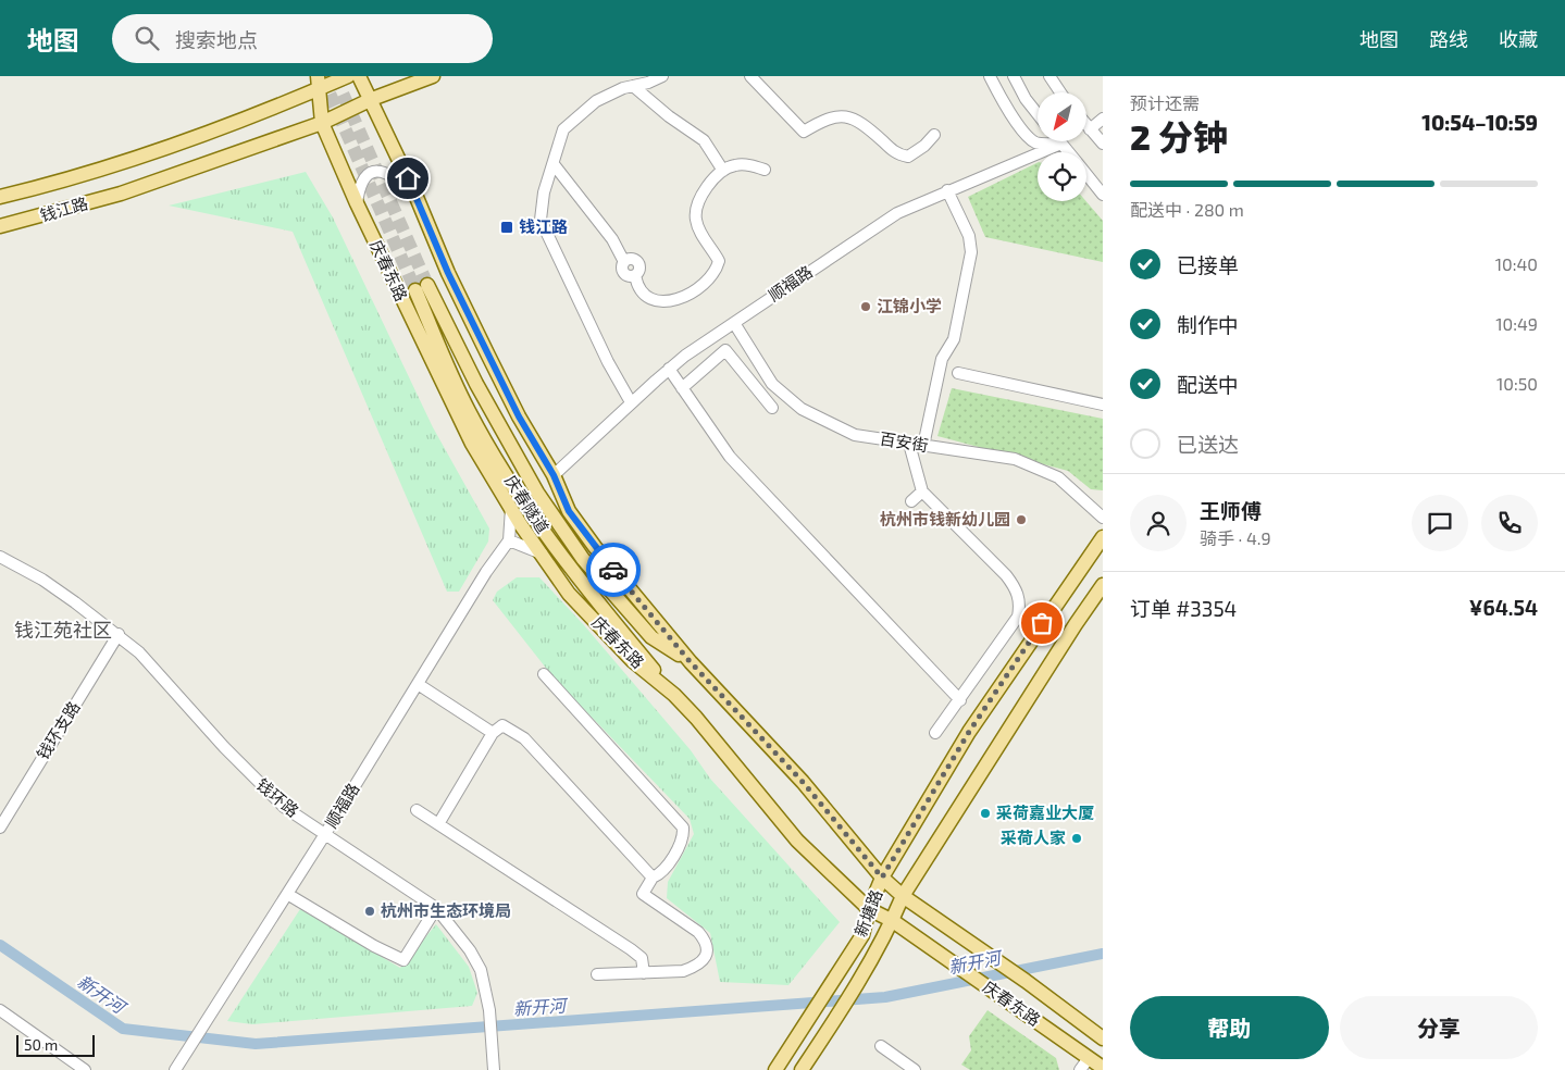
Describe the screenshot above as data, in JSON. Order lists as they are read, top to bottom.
{
  "streets": {
    "main road": [
      "钱江路",
      "庆春东路",
      "庆春隧道",
      "新塘路"
    ],
    "street": [
      "顺福路",
      "百安街",
      "钱环支路",
      "钱环路"
    ]
  },
  "crossings": [
    ["钱江路", "庆春东路"],
    ["庆春东路", "顺福路"],
    ["庆春东路", "庆春隧道"],
    ["庆春东路", "新塘路"],
    ["顺福路", "百安街"],
    ["顺福路", "钱环路"],
    ["钱环支路", "钱环路"]
  ],
  "districts": ["钱江苑社区"],
  "water": ["新开河"],
  "places": {
    "transit": ["钱江路"],
    "other": [
      "江锦小学",
      "杭州市钱新幼儿园",
      "采荷嘉业大厦",
      "采荷人家",
      "杭州市生态环境局"
    ]
  },
  "scale_bar": "50 m",
  "north": "bottom left",
  "page": {
    "header": "地图",
    "search": "搜索地点",
    "nav": ["地图", "路线", "收藏"],
    "heading": ["2 分钟", "预计还需", "10:54–10:59"],
    "panel": [
      "王师傅",
      "骑手 · 4.9",
      "订单 #3354",
      "¥64.54"
    ],
    "bar": "配送中 · 280 m",
    "list": [
      ["已接单", "10:40"],
      ["制作中", "10:49"],
      ["配送中", "10:50"],
      "已送达"
    ],
    "buttons": ["帮助", "分享"],
    "scale": "50 m"
  }
}
